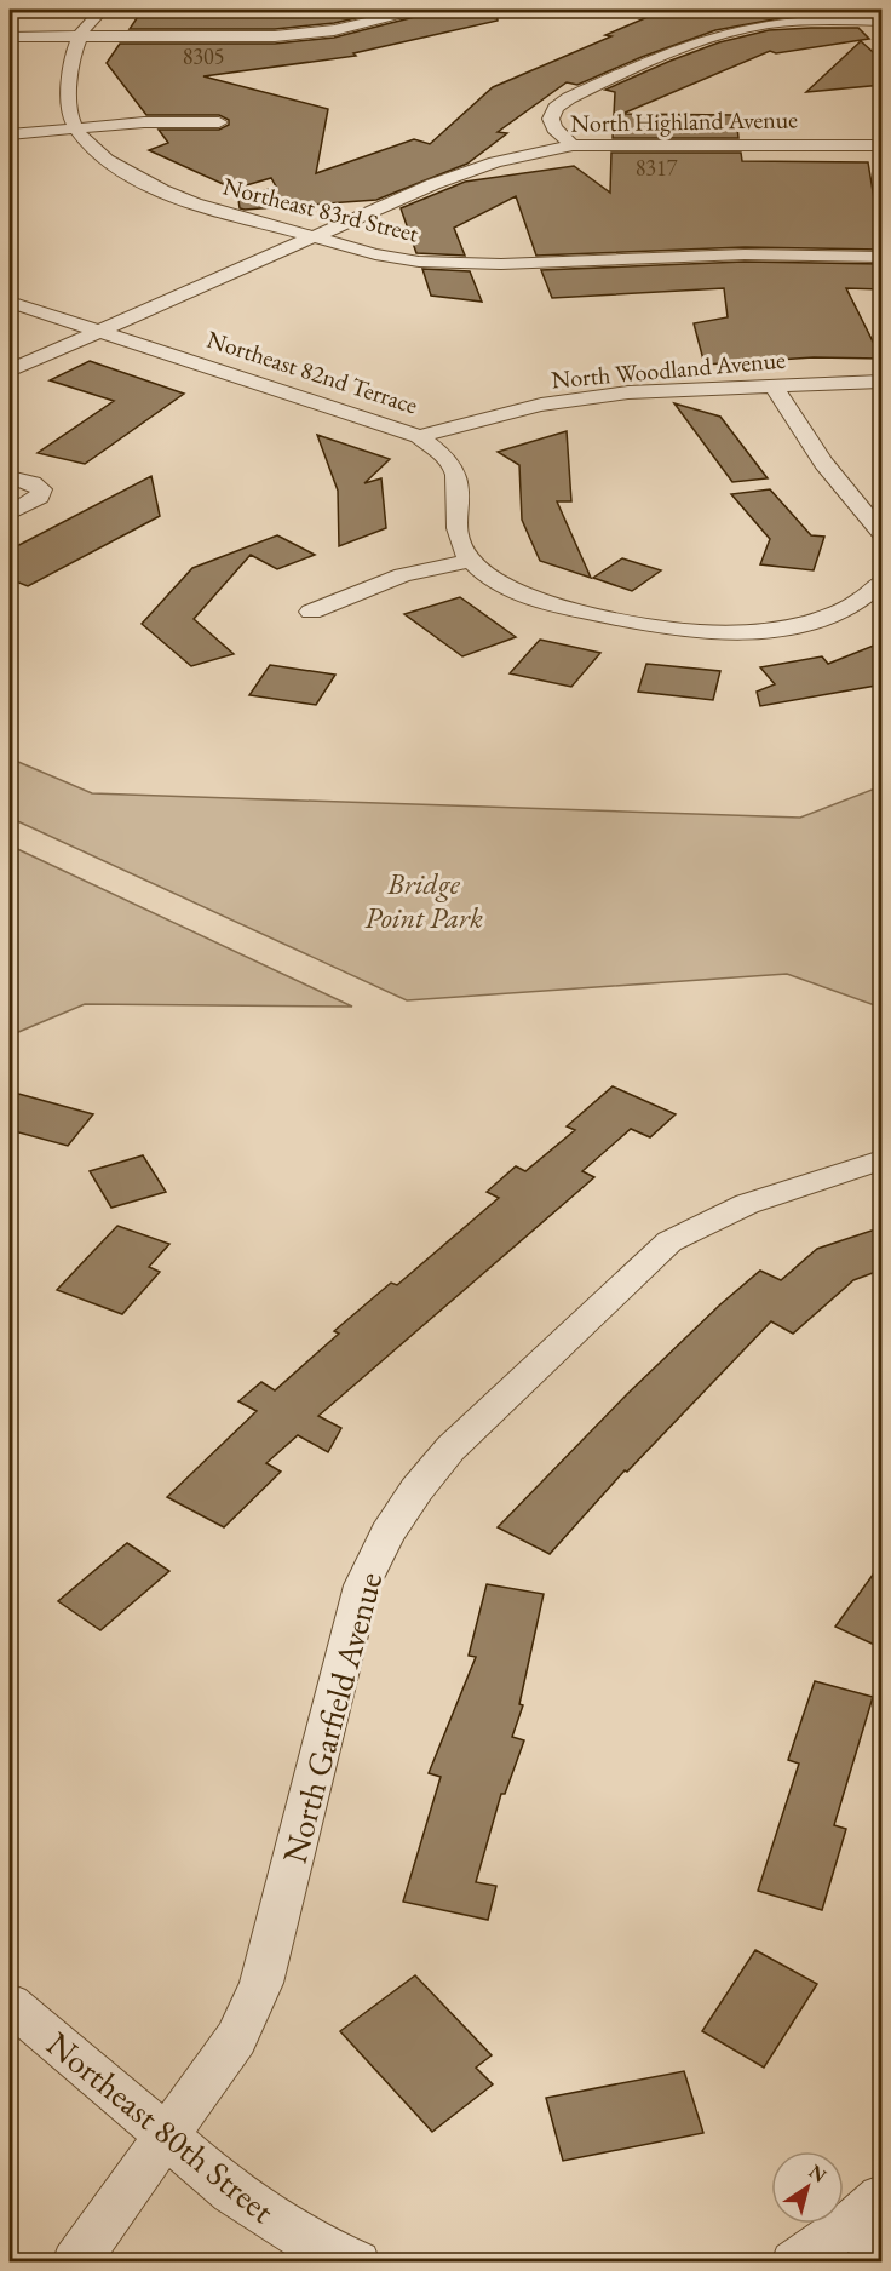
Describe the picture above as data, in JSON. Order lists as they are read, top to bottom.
{
  "streets": {
    "street": [
      "North Highland Avenue",
      "Northeast 83rd Street",
      "North Woodland Avenue",
      "Northeast 82nd Terrace",
      "North Garfield Avenue",
      "Northeast 80th Street"
    ]
  },
  "crossings": [
    ["North Highland Avenue", "Northeast 83rd Street"],
    ["North Highland Avenue", "Northeast 82nd Terrace"],
    ["North Woodland Avenue", "Northeast 82nd Terrace"],
    ["North Garfield Avenue", "Northeast 80th Street"]
  ],
  "parks": ["Bridge Point Park"],
  "house_numbers": ["8305", "8317"],
  "north": "top right"
}
